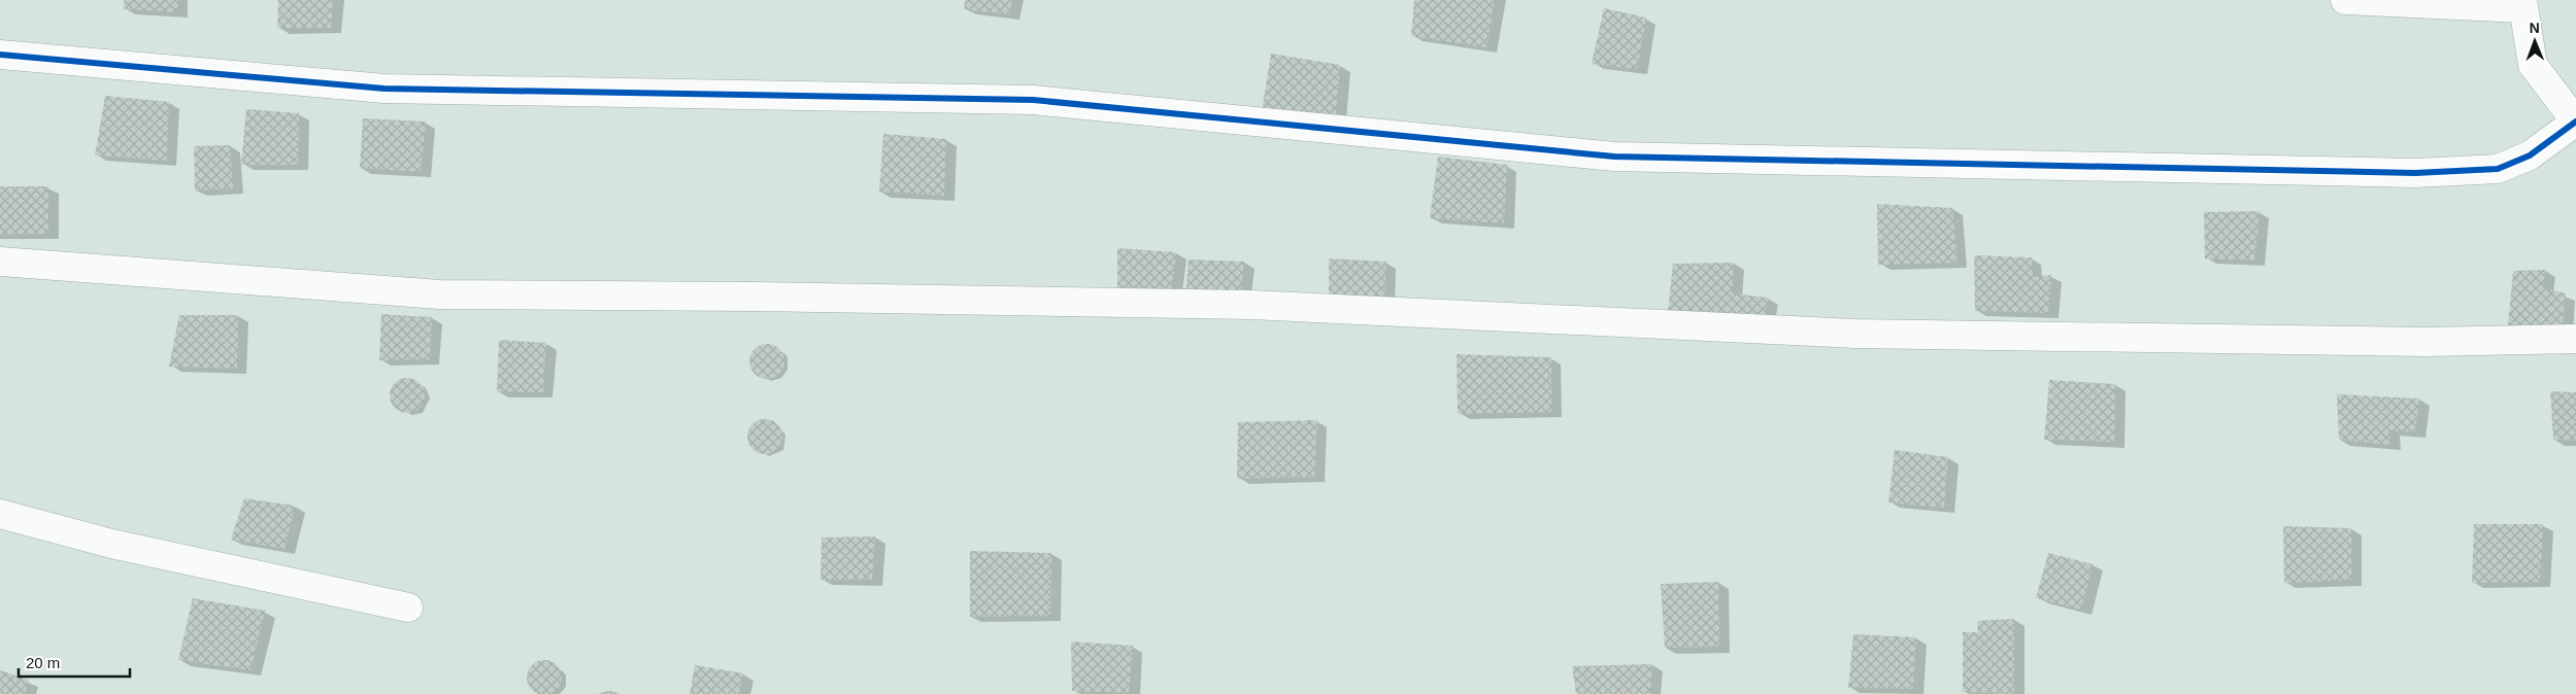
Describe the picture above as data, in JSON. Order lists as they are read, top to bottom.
{
  "scale_bar": "20 m",
  "north": "top"
}
